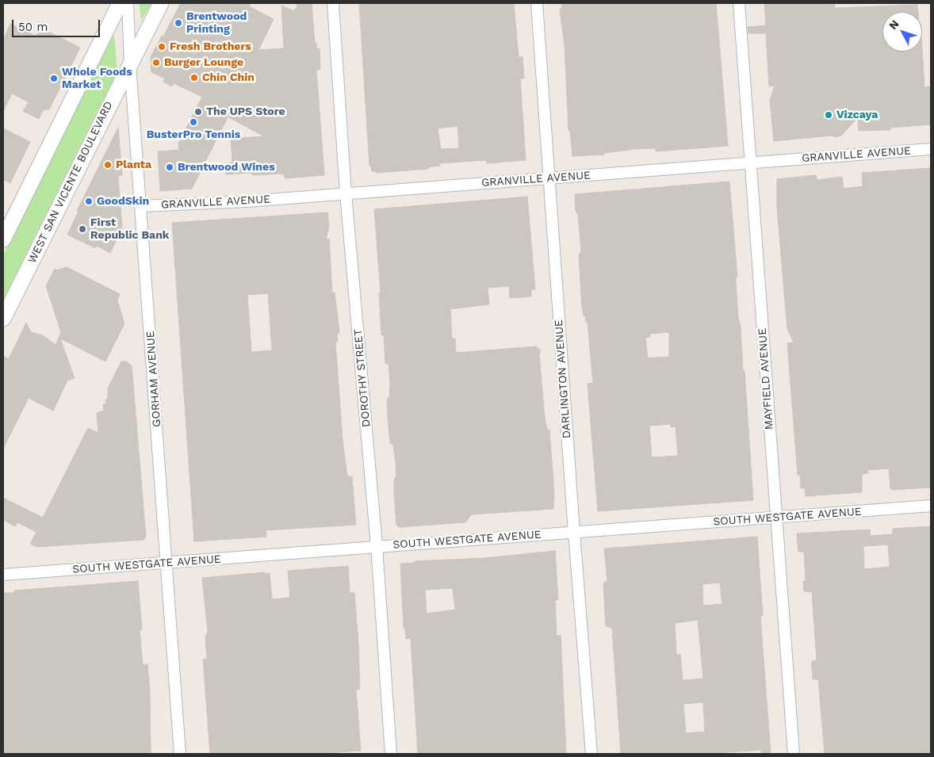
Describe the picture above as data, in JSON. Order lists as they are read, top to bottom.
{
  "streets": {
    "main road": ["WEST SAN VICENTE BOULEVARD"],
    "street": [
      "GRANVILLE AVENUE",
      "DOROTHY STREET",
      "GORHAM AVENUE",
      "DARLINGTON AVENUE",
      "MAYFIELD AVENUE",
      "SOUTH WESTGATE AVENUE"
    ]
  },
  "crossings": [
    ["GRANVILLE AVENUE", "DOROTHY STREET"],
    ["GRANVILLE AVENUE", "GORHAM AVENUE"],
    ["GRANVILLE AVENUE", "DARLINGTON AVENUE"],
    ["GRANVILLE AVENUE", "MAYFIELD AVENUE"],
    ["WEST SAN VICENTE BOULEVARD", "GORHAM AVENUE"],
    ["DOROTHY STREET", "SOUTH WESTGATE AVENUE"],
    ["GORHAM AVENUE", "SOUTH WESTGATE AVENUE"],
    ["DARLINGTON AVENUE", "SOUTH WESTGATE AVENUE"],
    ["MAYFIELD AVENUE", "SOUTH WESTGATE AVENUE"]
  ],
  "places": [
    "Brentwood Printing",
    "Fresh Brothers",
    "Burger Lounge",
    "Chin Chin",
    "Whole Foods Market",
    "The UPS Store",
    "Vizcaya",
    "BusterPro Tennis",
    "Planta",
    "Brentwood Wines",
    "GoodSkin",
    "First Republic Bank"
  ],
  "scale_bar": "50 m",
  "north": "top left"
}
